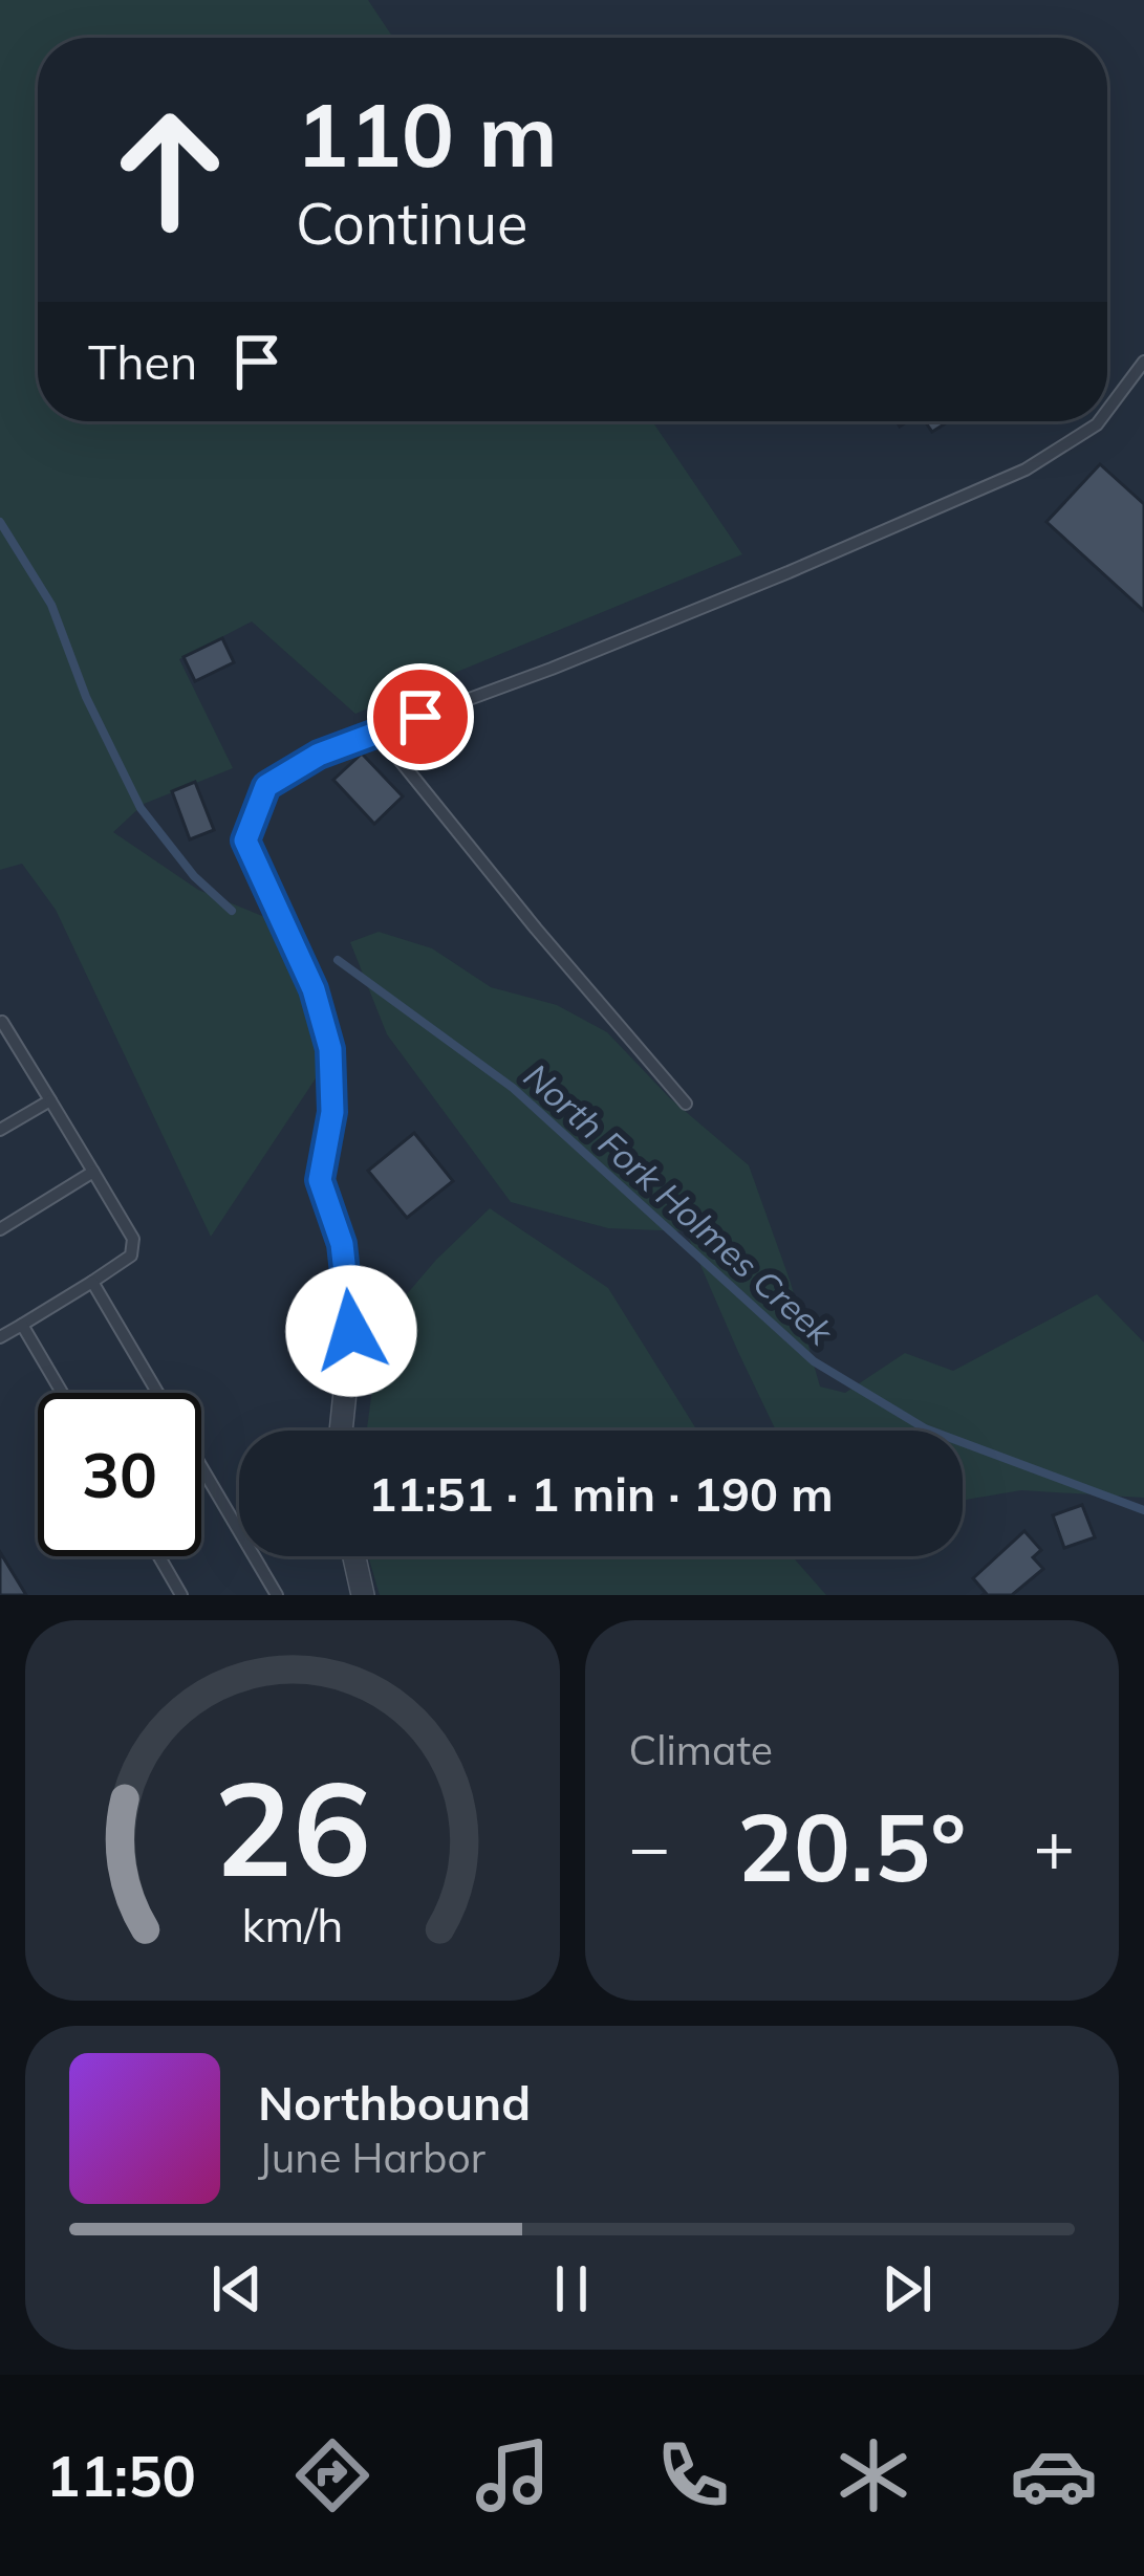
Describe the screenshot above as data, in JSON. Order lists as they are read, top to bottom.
{
  "water": ["North Fork Holmes Creek"],
  "page": {
    "turn": ["110 m", "Continue"],
    "then": "Then",
    "limit": "30",
    "trip": "11:51 · 1 min · 190 m",
    "tile": "Climate",
    "heat": ["−", "20.5°", "+"],
    "song": ["Northbound", "June Harbor"],
    "tabs": "11:50",
    "gauge": ["26", "km/h"]
  }
}
